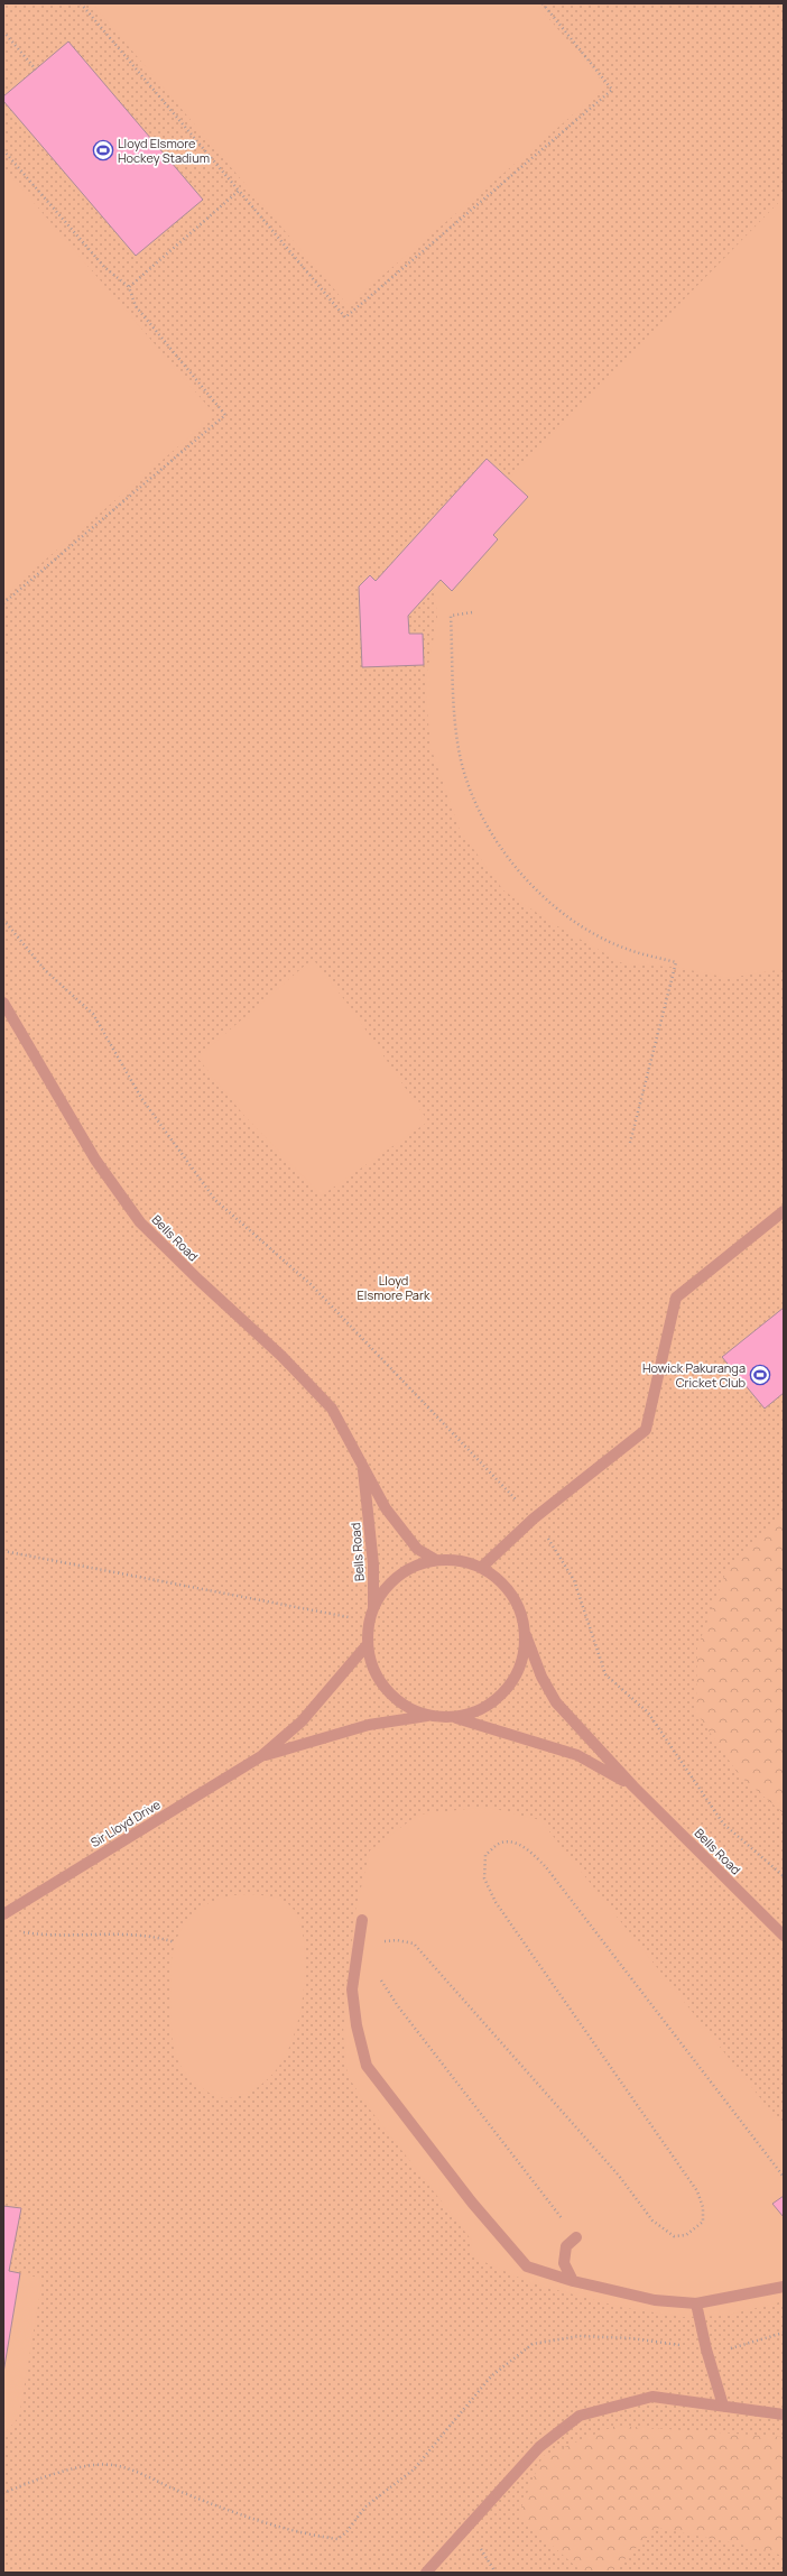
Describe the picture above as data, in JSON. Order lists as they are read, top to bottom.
{
  "streets": {
    "street": ["Bells Road", "Sir Lloyd Drive"]
  },
  "crossings": [
    ["Bells Road", "Sir Lloyd Drive"]
  ],
  "parks": ["Lloyd Elsmore Park"],
  "places": {
    "sports": ["Lloyd Elsmore Hockey Stadium", "Howick Pakuranga Cricket Club"]
  }
}
